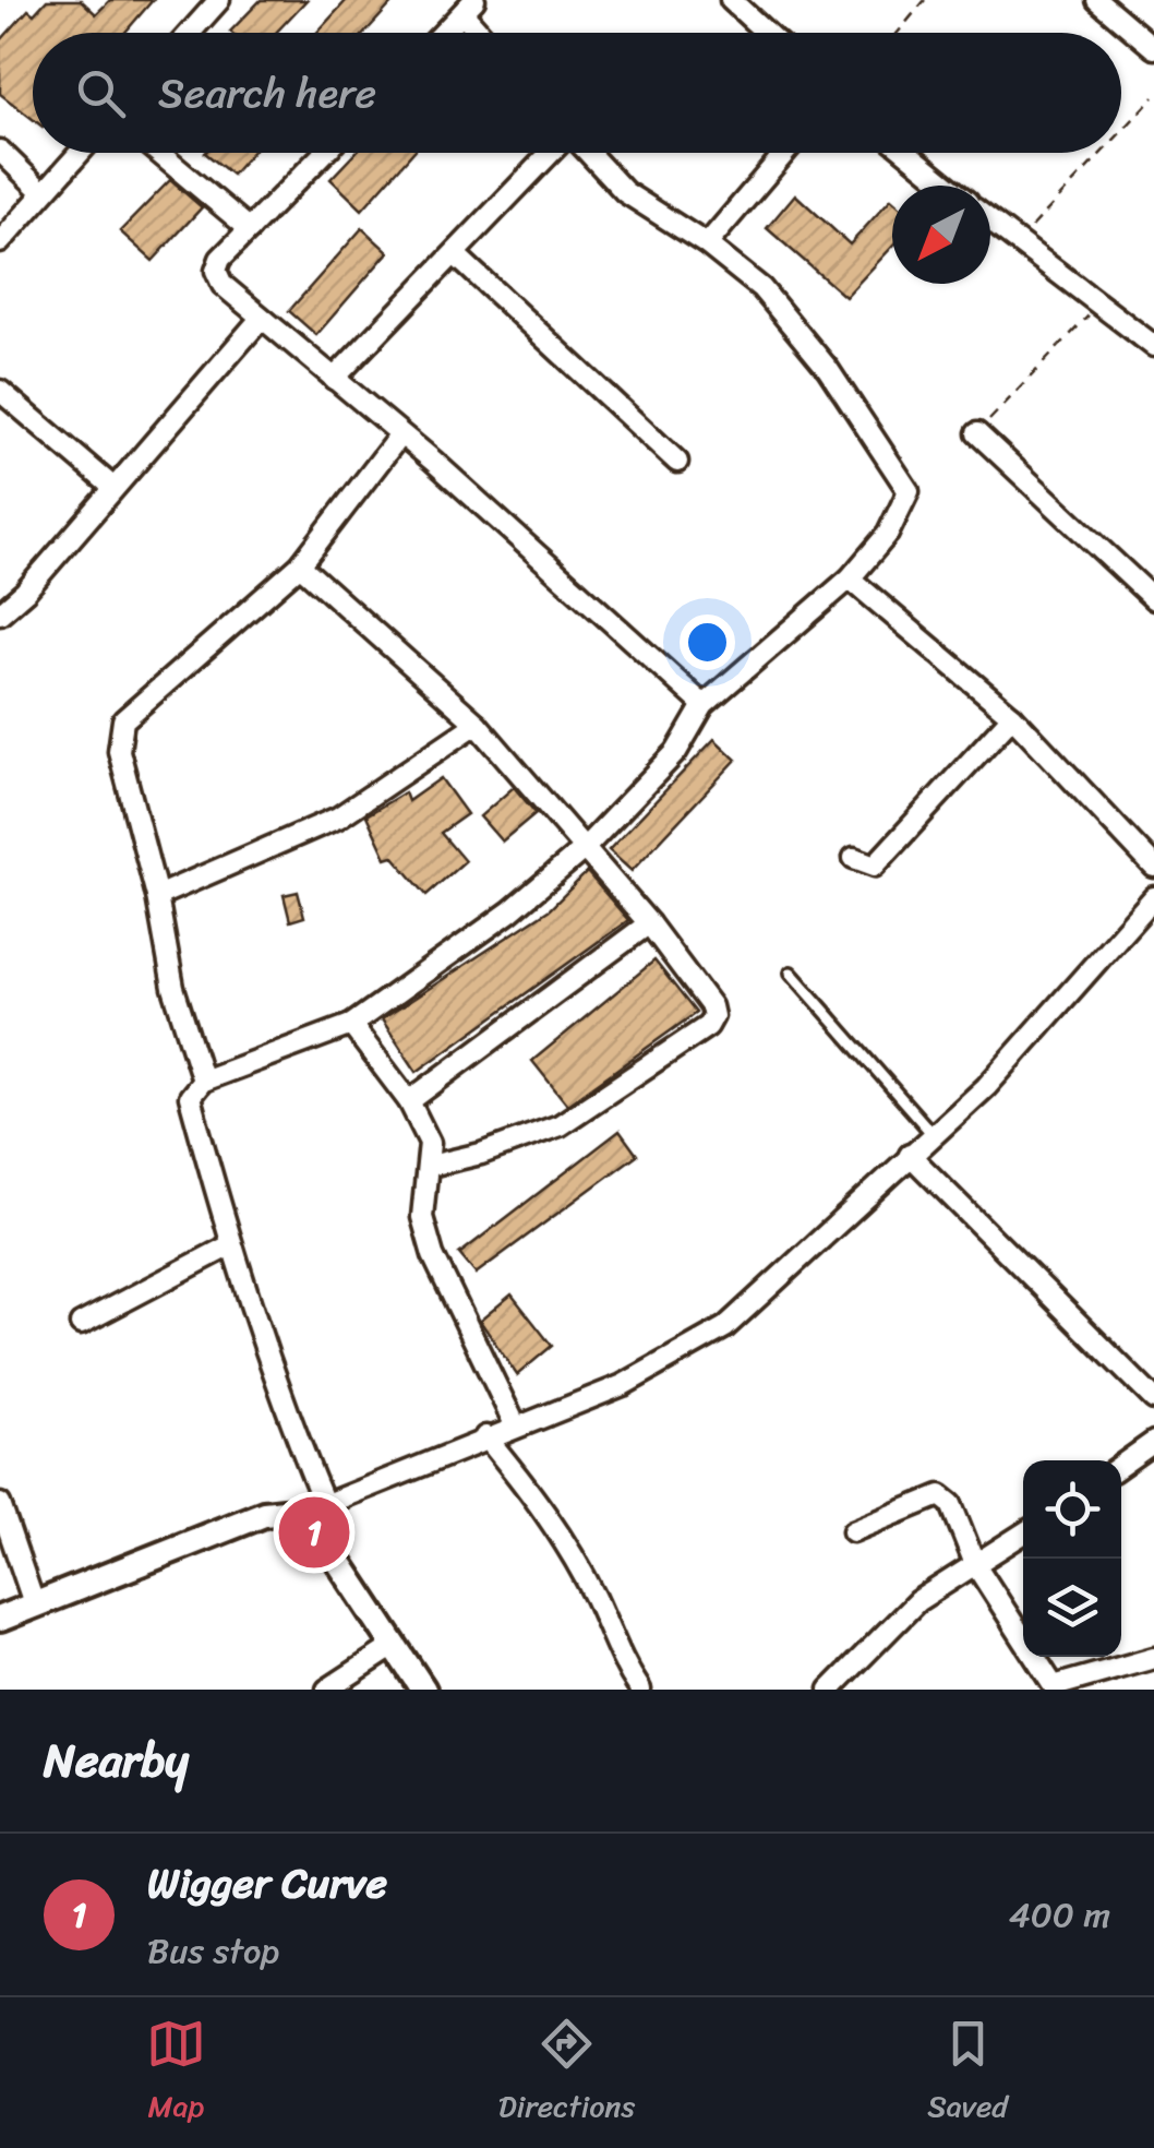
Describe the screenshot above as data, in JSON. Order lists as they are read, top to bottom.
{
  "north": "bottom left",
  "page": {
    "search": "Search here",
    "pins": "1",
    "heading": "Nearby",
    "list": [
      {
        "mark": "1",
        "name": "Wigger Curve",
        "note": "Bus stop",
        "value": "400 m"
      }
    ],
    "nav": ["Map", "Directions", "Saved"]
  }
}
